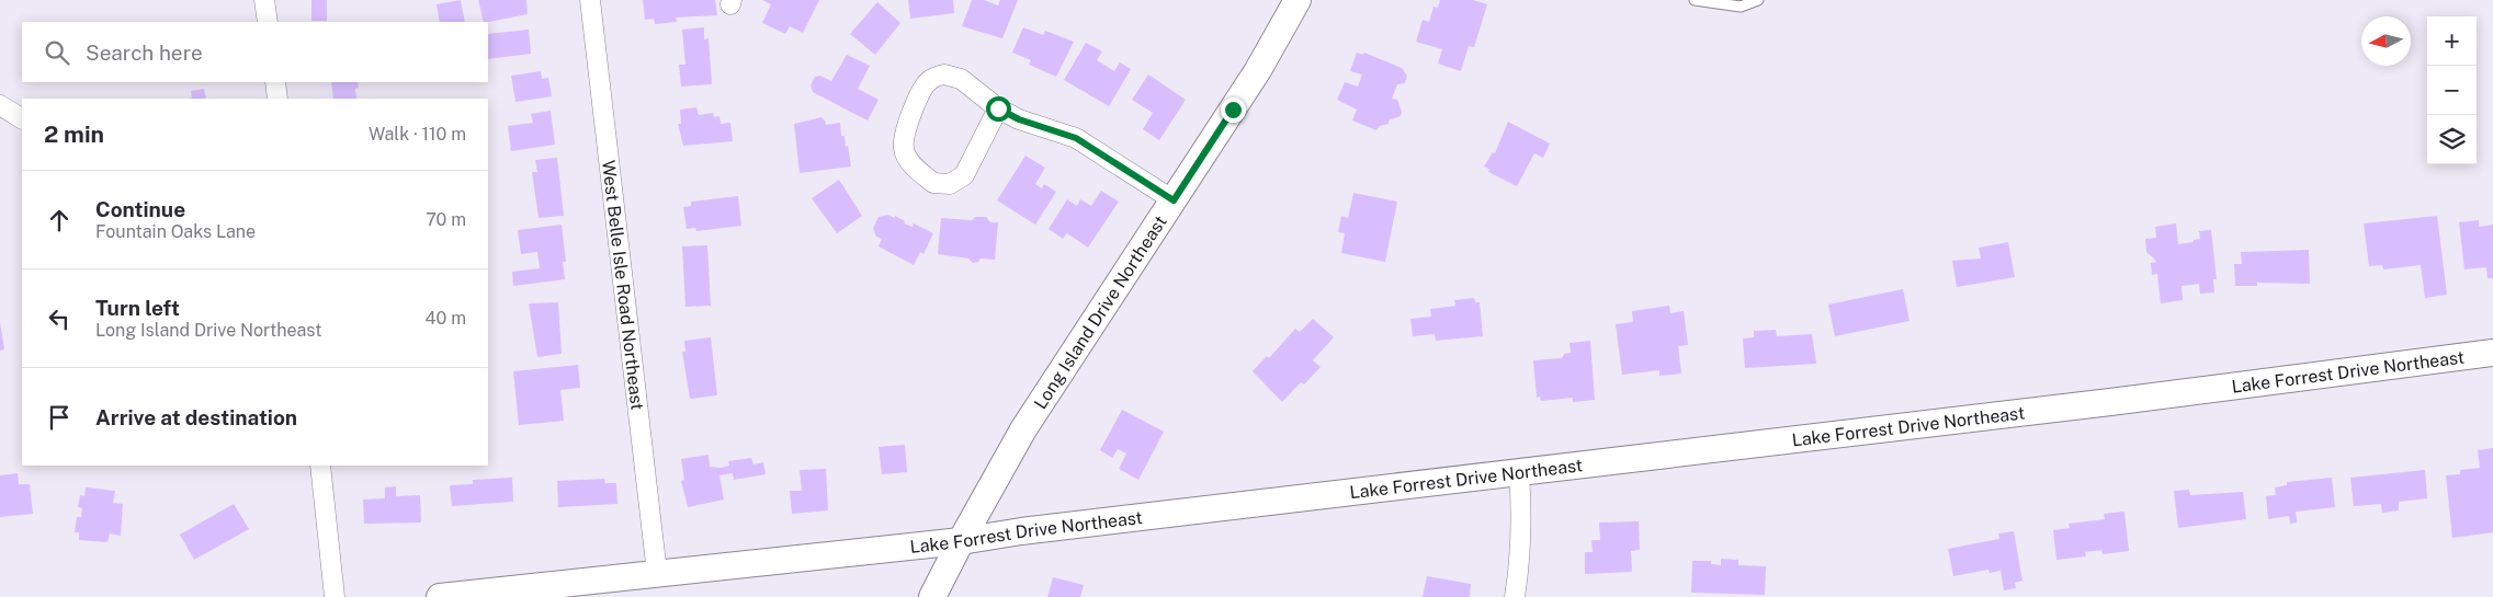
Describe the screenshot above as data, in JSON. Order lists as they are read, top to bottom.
{
  "streets": {
    "street": ["West Belle Isle Road Northeast", "Long Island Drive Northeast", "Lake Forrest Drive Northeast"]
  },
  "crossings": [
    ["West Belle Isle Road Northeast", "Lake Forrest Drive Northeast"],
    ["Long Island Drive Northeast", "Lake Forrest Drive Northeast"]
  ],
  "north": "left",
  "page": {
    "map_buttons": ["+", "−"],
    "search": "Search here",
    "heading": ["2 min", "Walk · 110 m"],
    "list": [
      ["Continue", "Fountain Oaks Lane", "70 m"],
      ["Turn left", "Long Island Drive Northeast", "40 m"],
      "Arrive at destination"
    ]
  }
}
